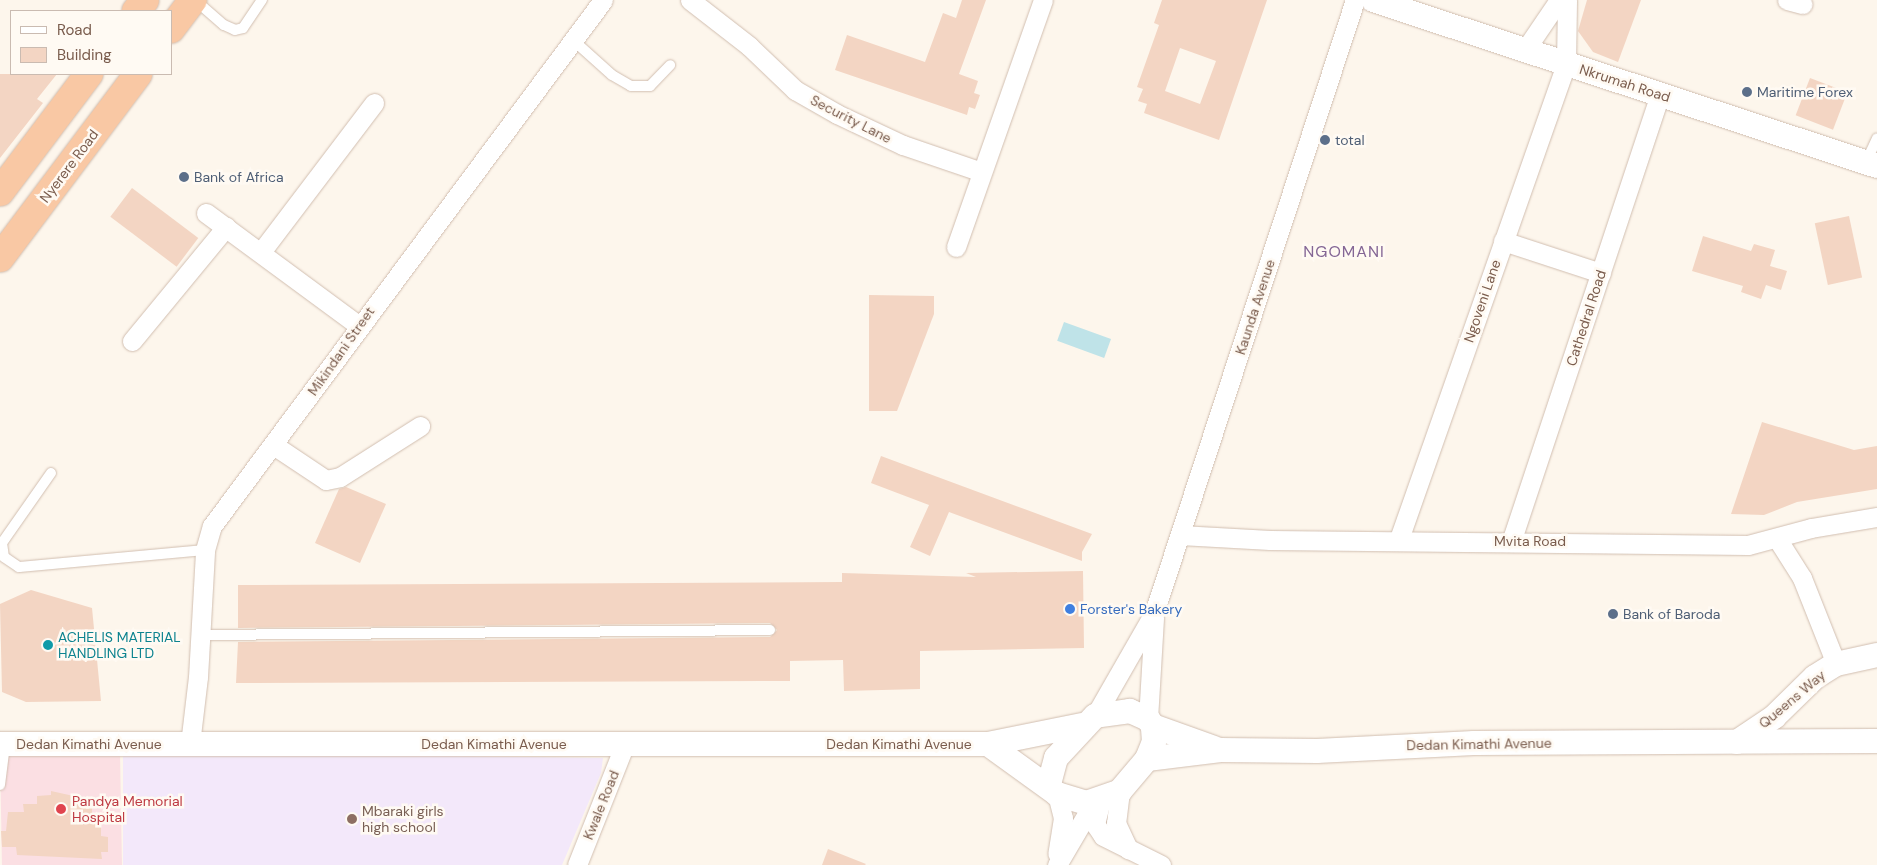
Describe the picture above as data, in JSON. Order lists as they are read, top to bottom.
{
  "streets": {
    "highway": ["Nyerere Road"],
    "street": [
      "Nkrumah Road",
      "Security Lane",
      "Ngoveni Lane",
      "Kaunda Avenue",
      "Cathedral Road",
      "Mikindani Street",
      "Mvita Road",
      "Queens Way",
      "Dedan Kimathi Avenue",
      "Kwale Road"
    ]
  },
  "crossings": [
    ["Nkrumah Road", "Ngoveni Lane"],
    ["Nkrumah Road", "Cathedral Road"],
    ["Ngoveni Lane", "Mvita Road"],
    ["Kaunda Avenue", "Mvita Road"],
    ["Cathedral Road", "Mvita Road"],
    ["Mikindani Street", "Dedan Kimathi Avenue"],
    ["Queens Way", "Dedan Kimathi Avenue"],
    ["Dedan Kimathi Avenue", "Kwale Road"]
  ],
  "districts": ["NGOMANI"],
  "places": [
    "Maritime Forex",
    "total",
    "Bank of Africa",
    "Forster's Bakery",
    "Bank of Baroda",
    "ACHELIS MATERIAL HANDLING LTD",
    "Pandya Memorial Hospital",
    "Mbaraki girls high school"
  ],
  "legend": ["Road", "Building"]
}
